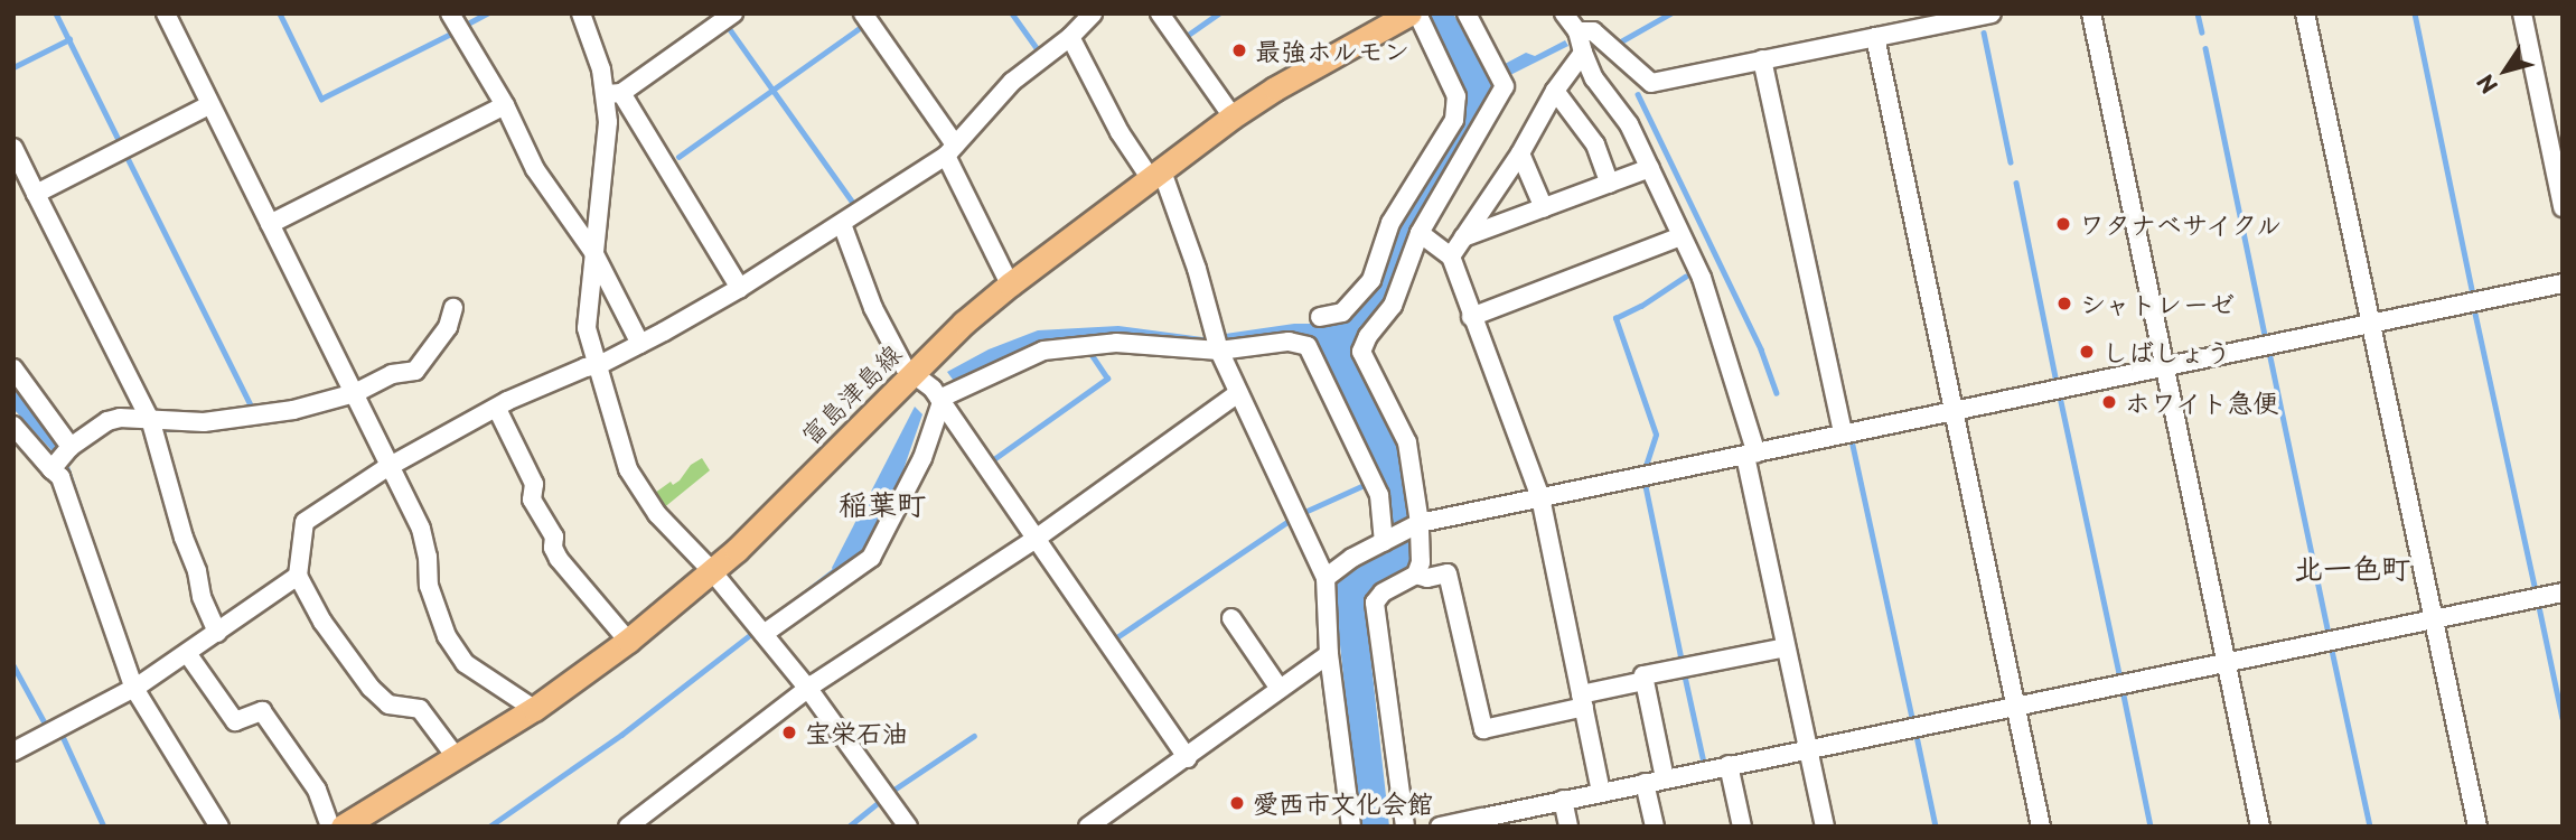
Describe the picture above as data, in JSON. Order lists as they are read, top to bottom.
{
  "streets": {
    "main road": ["富島津島線"]
  },
  "districts": ["稲葉町", "北一色町"],
  "places": [
    "最強ホルモン",
    "ワタナベサイクル",
    "シャトレーゼ",
    "しばしょう",
    "ホワイト急便",
    "宝栄石油",
    "愛西市文化会館"
  ],
  "north": "bottom left"
}
